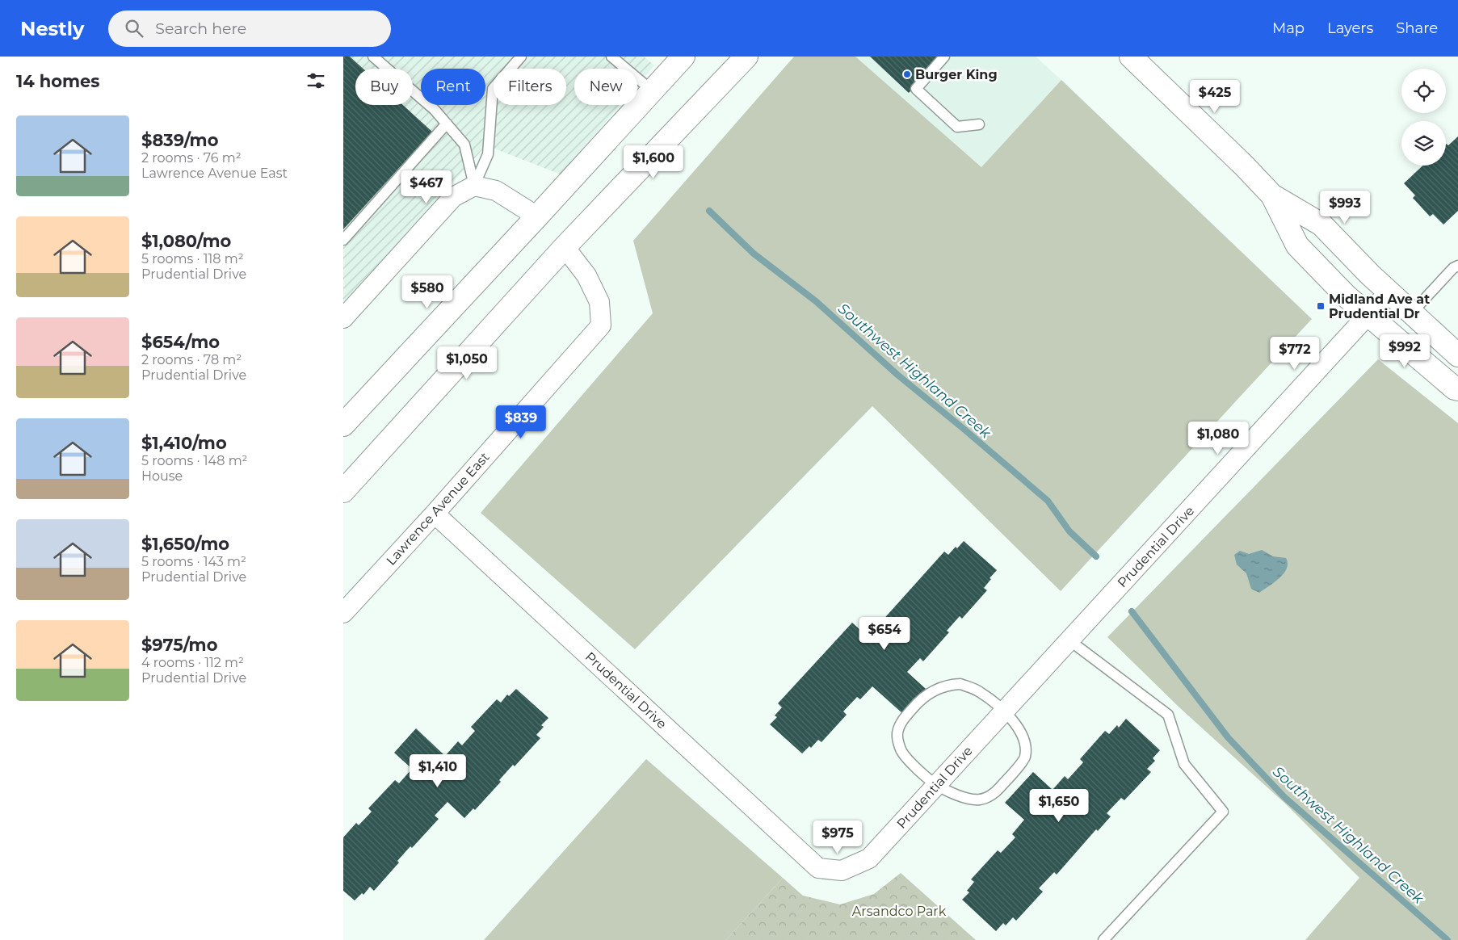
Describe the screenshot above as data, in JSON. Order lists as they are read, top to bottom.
{
  "streets": {
    "street": ["Lawrence Avenue East", "Prudential Drive"]
  },
  "crossings": [
    ["Lawrence Avenue East", "Prudential Drive"]
  ],
  "water": ["Southwest Highland Creek"],
  "parks": ["Arsandco Park"],
  "places": {
    "other": ["Burger King"],
    "transit": ["Midland Ave at Prudential Dr"]
  },
  "page": {
    "header": "Nestly",
    "search": "Search here",
    "nav": ["Map", "Layers", "Share"],
    "heading": "14 homes",
    "chip": [
      "Buy",
      "Rent",
      "Filters",
      "New"
    ],
    "price": [
      "$425",
      "$1,600",
      "$467",
      "$993",
      "$580",
      "$992",
      "$772",
      "$1,050",
      "$839",
      "$1,080",
      "$654",
      "$1,410",
      "$1,650",
      "$975"
    ],
    "list": [
      {
        "name": "$839/mo",
        "note": "2 rooms · 76 m² · Lawrence Avenue East"
      },
      {
        "name": "$1,080/mo",
        "note": "5 rooms · 118 m² · Prudential Drive"
      },
      {
        "name": "$654/mo",
        "note": "2 rooms · 78 m² · Prudential Drive"
      },
      {
        "name": "$1,410/mo",
        "note": "5 rooms · 148 m² · House"
      },
      {
        "name": "$1,650/mo",
        "note": "5 rooms · 143 m² · Prudential Drive"
      },
      {
        "name": "$975/mo",
        "note": "4 rooms · 112 m² · Prudential Drive"
      }
    ]
  }
}
